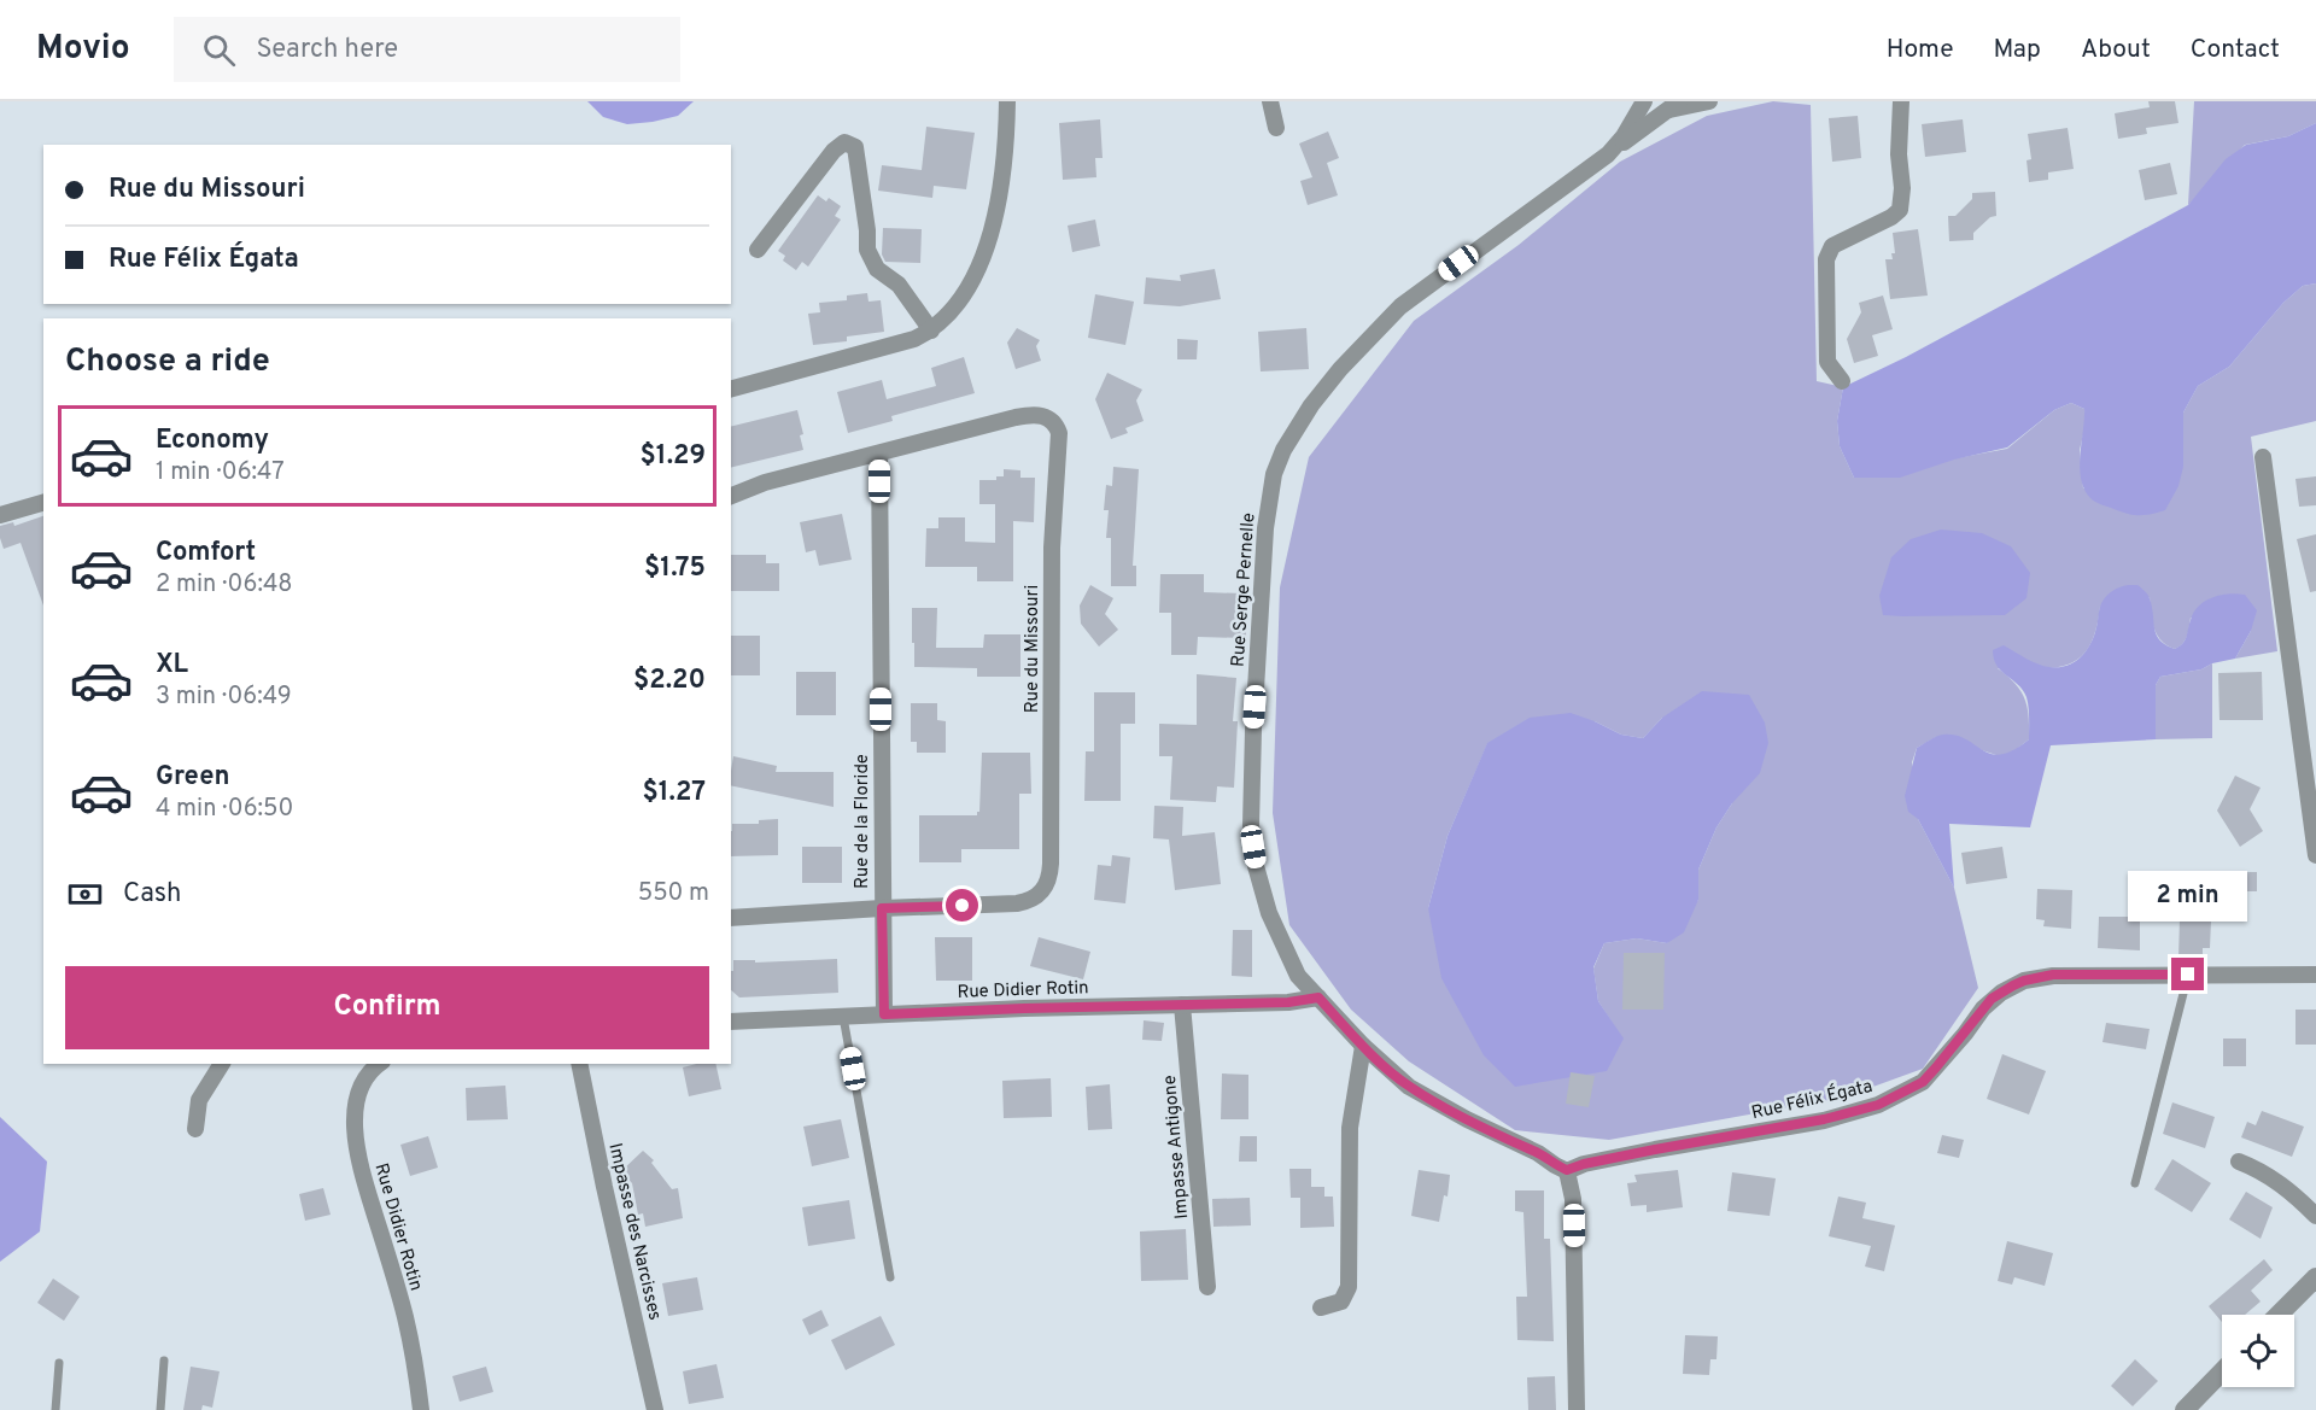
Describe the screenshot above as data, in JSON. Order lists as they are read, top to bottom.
{
  "streets": {
    "street": [
      "Rue Serge Pernelle",
      "Rue du Missouri",
      "Rue de la Floride",
      "Rue Didier Rotin",
      "Rue Félix Égata",
      "Impasse Antigone",
      "Impasse des Narcisses"
    ]
  },
  "crossings": [
    ["Rue Serge Pernelle", "Rue Didier Rotin"],
    ["Rue Serge Pernelle", "Rue Félix Égata"],
    ["Rue du Missouri", "Rue de la Floride"],
    ["Rue de la Floride", "Rue Didier Rotin"],
    ["Rue Didier Rotin", "Impasse Antigone"]
  ],
  "page": {
    "header": "Movio",
    "search": "Search here",
    "nav": [
      "Home",
      "Map",
      "About",
      "Contact"
    ],
    "banner": ["Rue du Missouri", "Rue Félix Égata"],
    "heading": "Choose a ride",
    "list": [
      {
        "name": "Economy",
        "note": "1 min · 06:47",
        "value": "$1.29"
      },
      {
        "name": "Comfort",
        "note": "2 min · 06:48",
        "value": "$1.75"
      },
      {
        "name": "XL",
        "note": "3 min · 06:49",
        "value": "$2.20"
      },
      {
        "name": "Green",
        "note": "4 min · 06:50",
        "value": "$1.27"
      }
    ],
    "pay": ["Cash", "550 m"],
    "bubble": "2 min",
    "buttons": "Confirm"
  }
}
